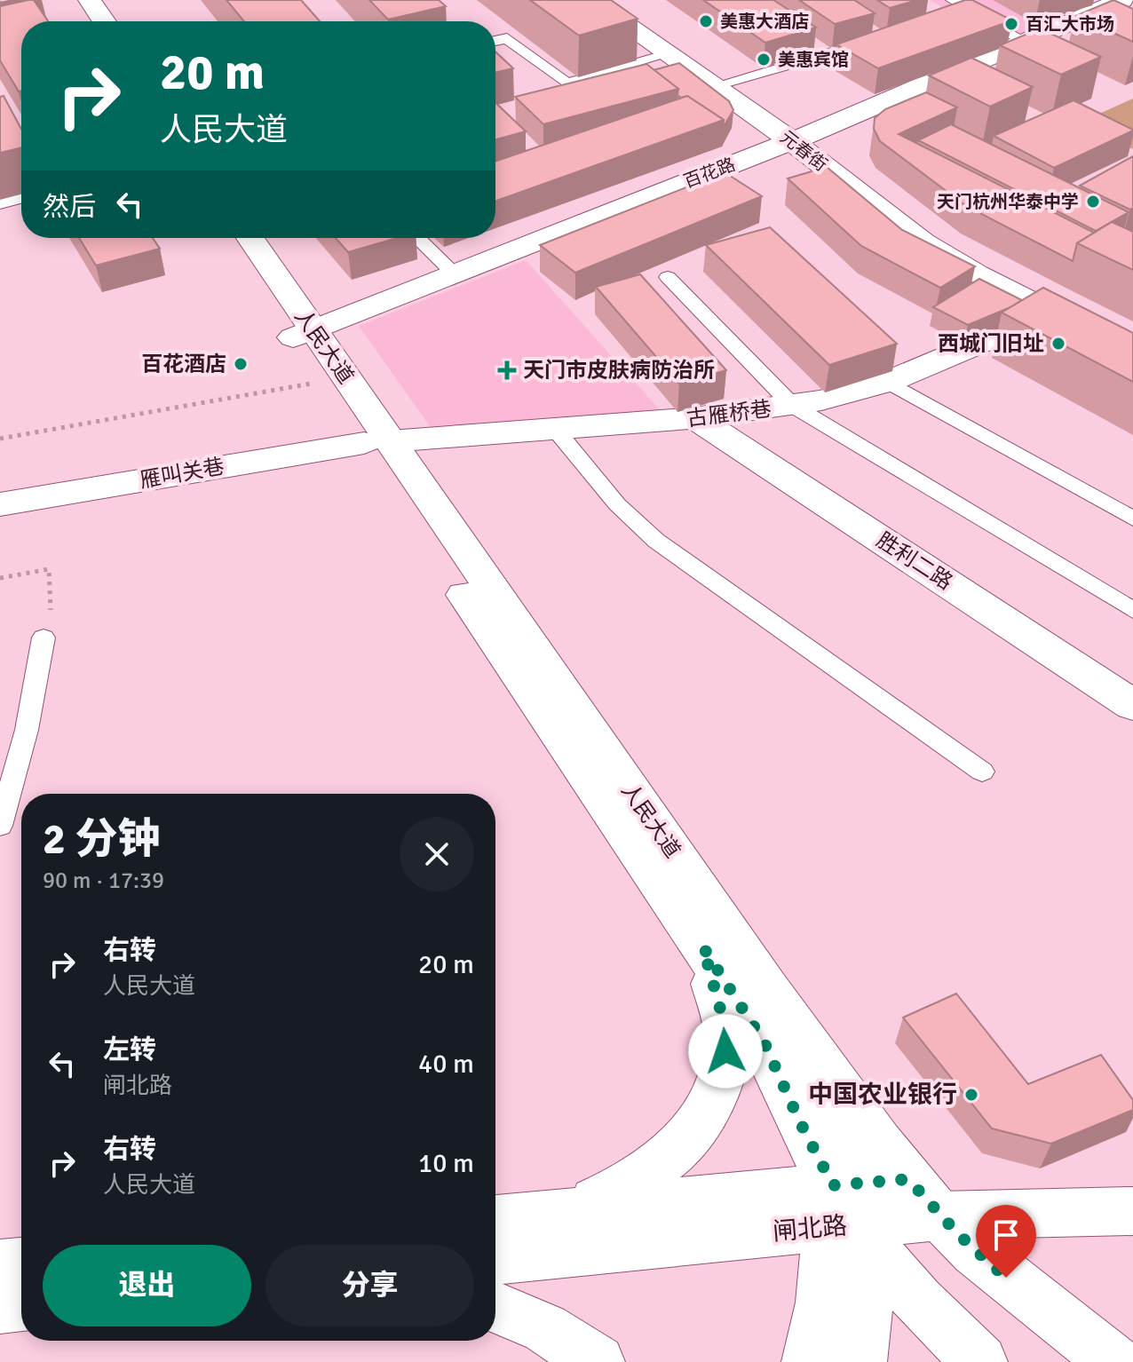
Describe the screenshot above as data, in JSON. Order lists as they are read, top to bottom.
{
  "streets": {
    "main road": [
      "元春街",
      "百花路",
      "人民大道",
      "古雁桥巷",
      "雁叫关巷",
      "胜利二路",
      "闸北路"
    ]
  },
  "crossings": [
    ["元春街", "百花路"],
    ["元春街", "古雁桥巷"],
    ["百花路", "人民大道"],
    ["人民大道", "古雁桥巷"],
    ["人民大道", "雁叫关巷"],
    ["人民大道", "闸北路"],
    ["古雁桥巷", "雁叫关巷"],
    ["古雁桥巷", "胜利二路"]
  ],
  "places": {
    "other": [
      "美惠大酒店",
      "百汇大市场",
      "美惠宾馆",
      "天门杭州华泰中学",
      "西城门旧址",
      "百花酒店",
      "中国农业银行"
    ],
    "health": ["天门市皮肤病防治所"]
  },
  "page": {
    "turn": ["20 m", "人民大道"],
    "then": "然后",
    "heading": ["2 分钟", "90 m · 17:39"],
    "list": [
      {
        "name": "右转",
        "note": "人民大道",
        "value": "20 m"
      },
      {
        "name": "左转",
        "note": "闸北路",
        "value": "40 m"
      },
      {
        "name": "右转",
        "note": "人民大道",
        "value": "10 m"
      }
    ],
    "buttons": ["退出", "分享"]
  }
}
